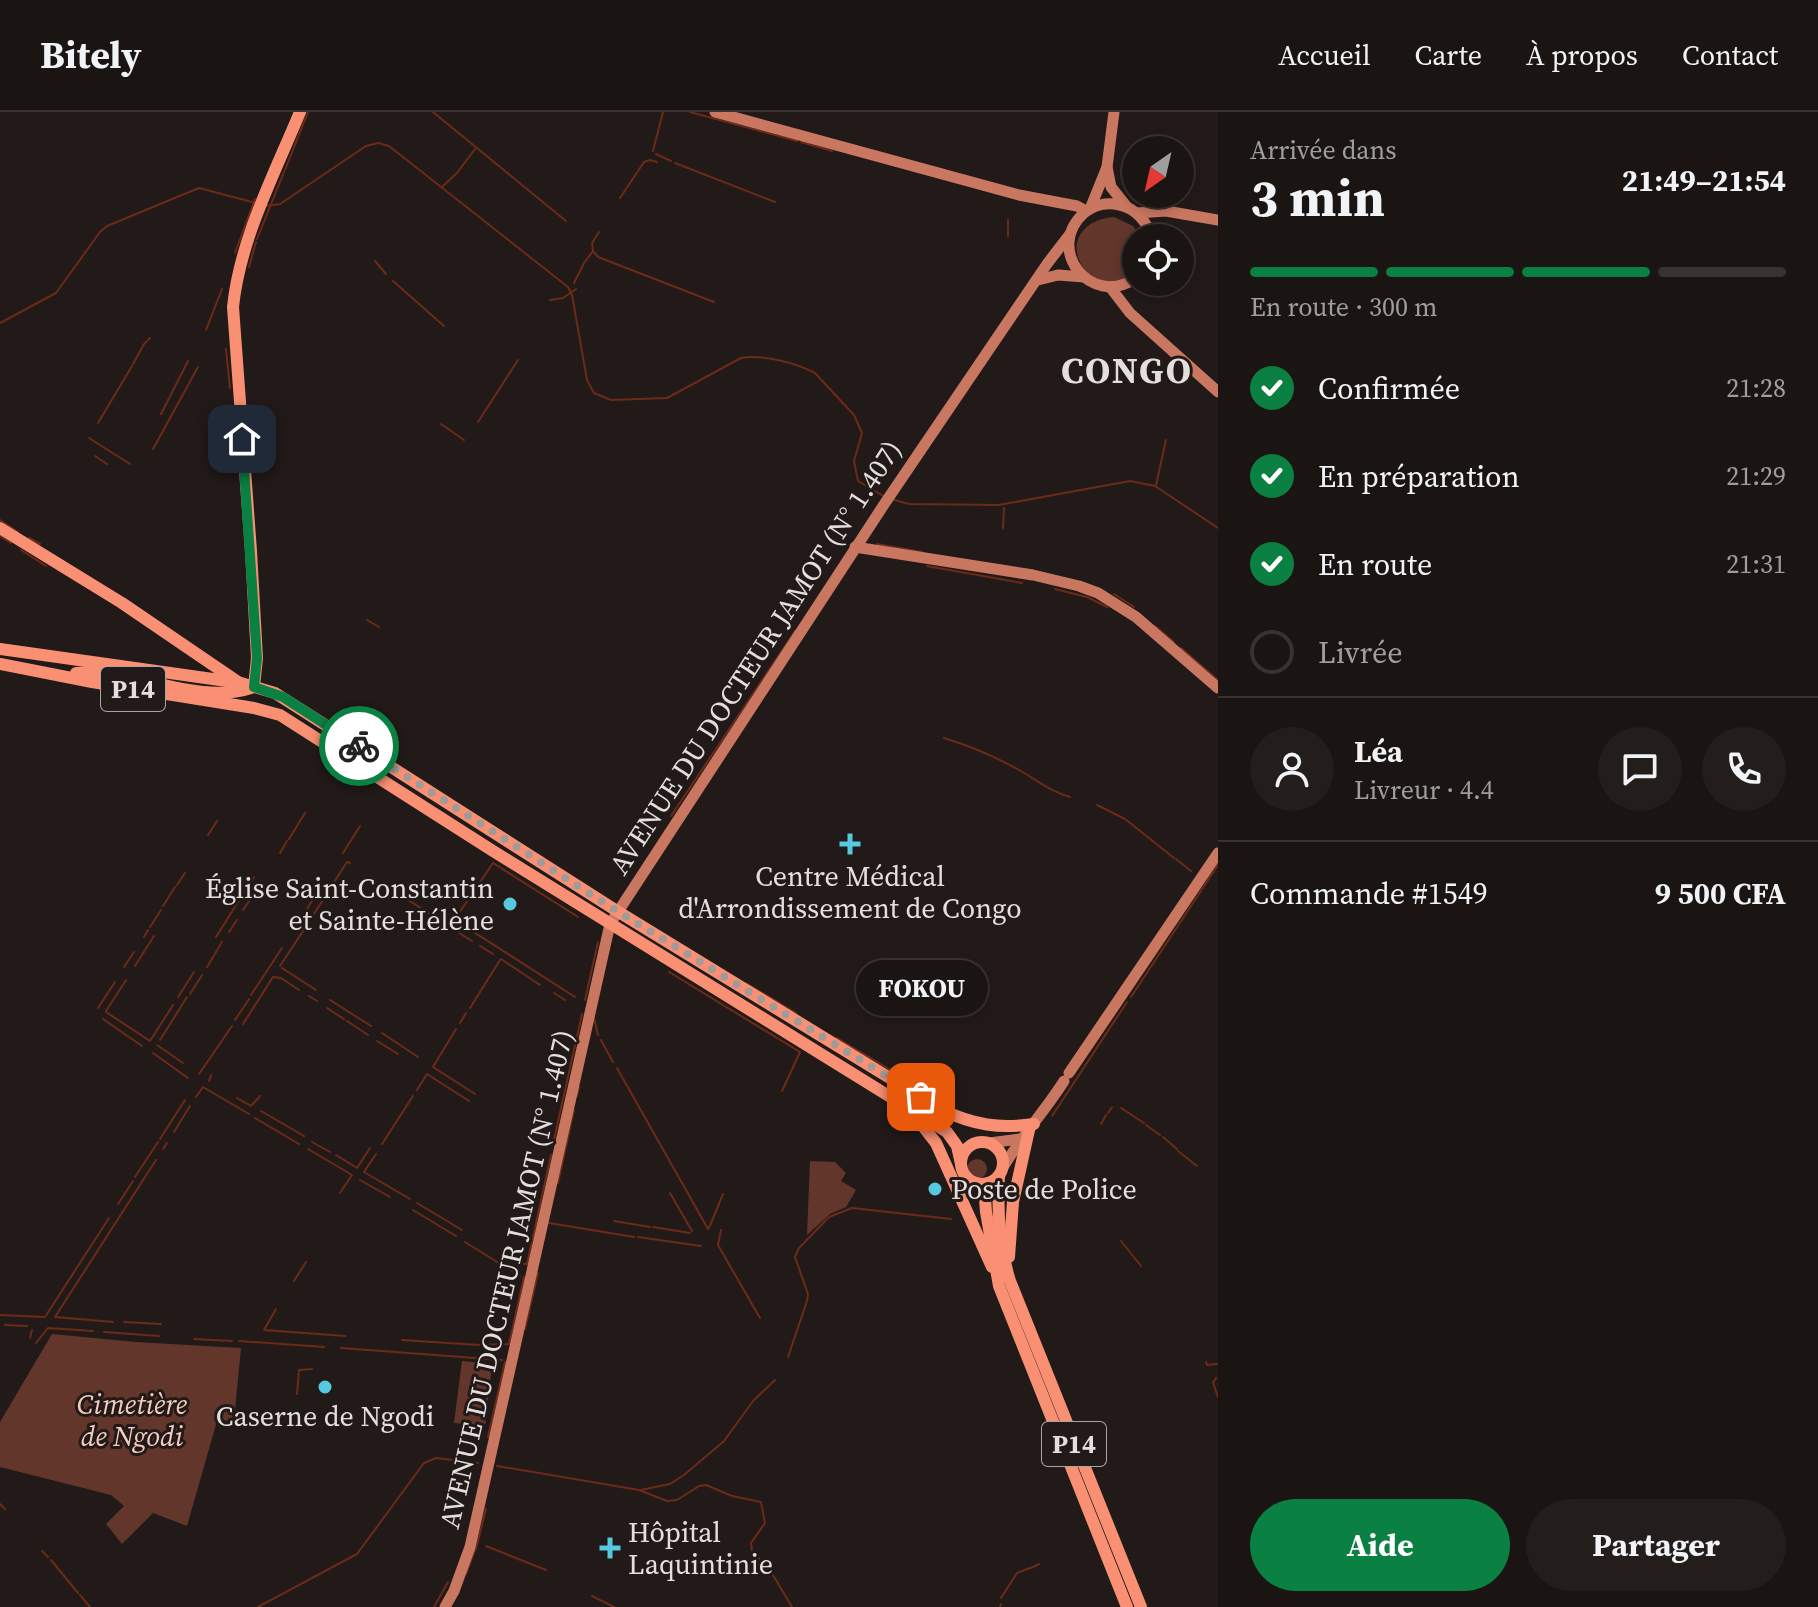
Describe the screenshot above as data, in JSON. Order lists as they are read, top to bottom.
{
  "streets": {
    "main road": ["AVENUE DU DOCTEUR JAMOT (N° 1.407)", "P14"]
  },
  "crossings": [
    ["AVENUE DU DOCTEUR JAMOT (N° 1.407)", "P14"]
  ],
  "districts": ["CONGO"],
  "parks": ["Cimetière de Ngodi"],
  "places": {
    "health": ["Centre Médical d'Arrondissement de Congo", "Hôpital Laquintinie"],
    "other": [
      "Église Saint-Constantin et Sainte-Hélène",
      "FOKOU",
      "Poste de Police",
      "Caserne de Ngodi"
    ]
  },
  "north": "bottom left",
  "page": {
    "header": "Bitely",
    "nav": [
      "Accueil",
      "Carte",
      "À propos",
      "Contact"
    ],
    "heading": ["3 min", "Arrivée dans", "21:49–21:54"],
    "panel": [
      "Léa",
      "Livreur · 4.4",
      "Commande #1549",
      "9 500 CFA"
    ],
    "bar": "En route · 300 m",
    "list": [
      ["Confirmée", "21:28"],
      ["En préparation", "21:29"],
      ["En route", "21:31"],
      "Livrée"
    ],
    "bubble": "FOKOU",
    "buttons": ["Aide", "Partager"]
  }
}
